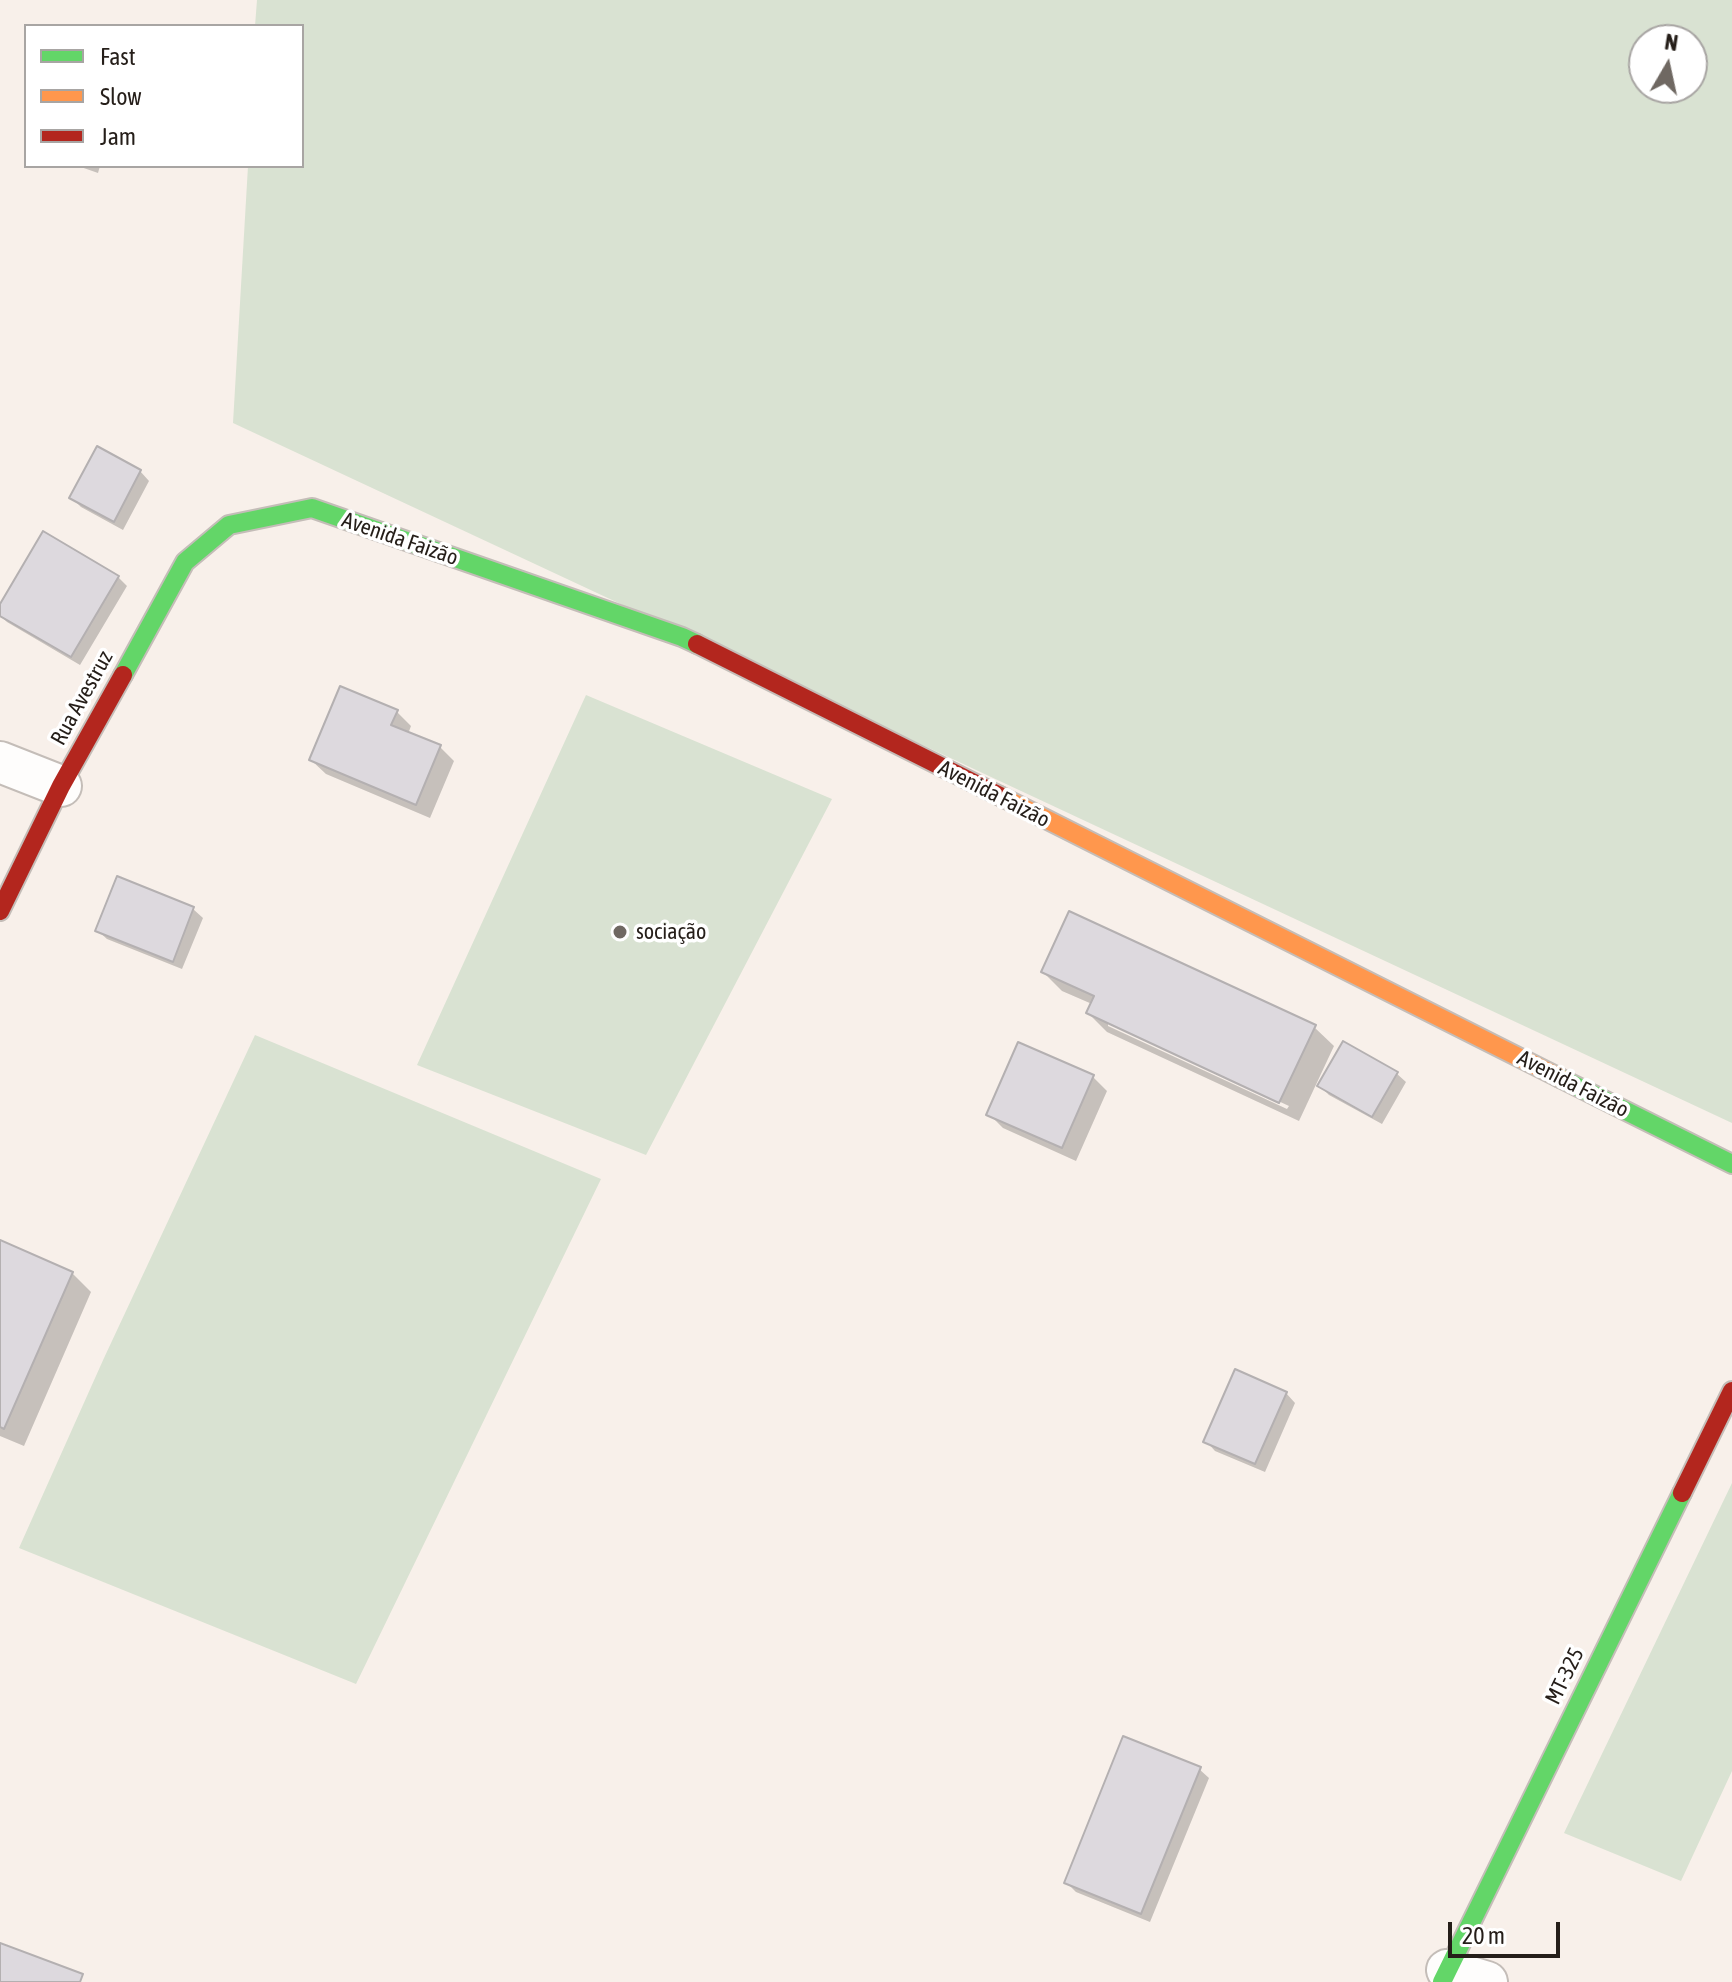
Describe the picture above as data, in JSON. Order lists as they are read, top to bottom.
{
  "streets": {
    "street": ["Avenida Faizão", "Rua Avestruz", "MT-325"]
  },
  "crossings": [
    ["Avenida Faizão", "Rua Avestruz"]
  ],
  "places": ["sociação"],
  "legend": ["Fast", "Slow", "Jam"],
  "scale_bar": "20 m",
  "north": "top"
}
